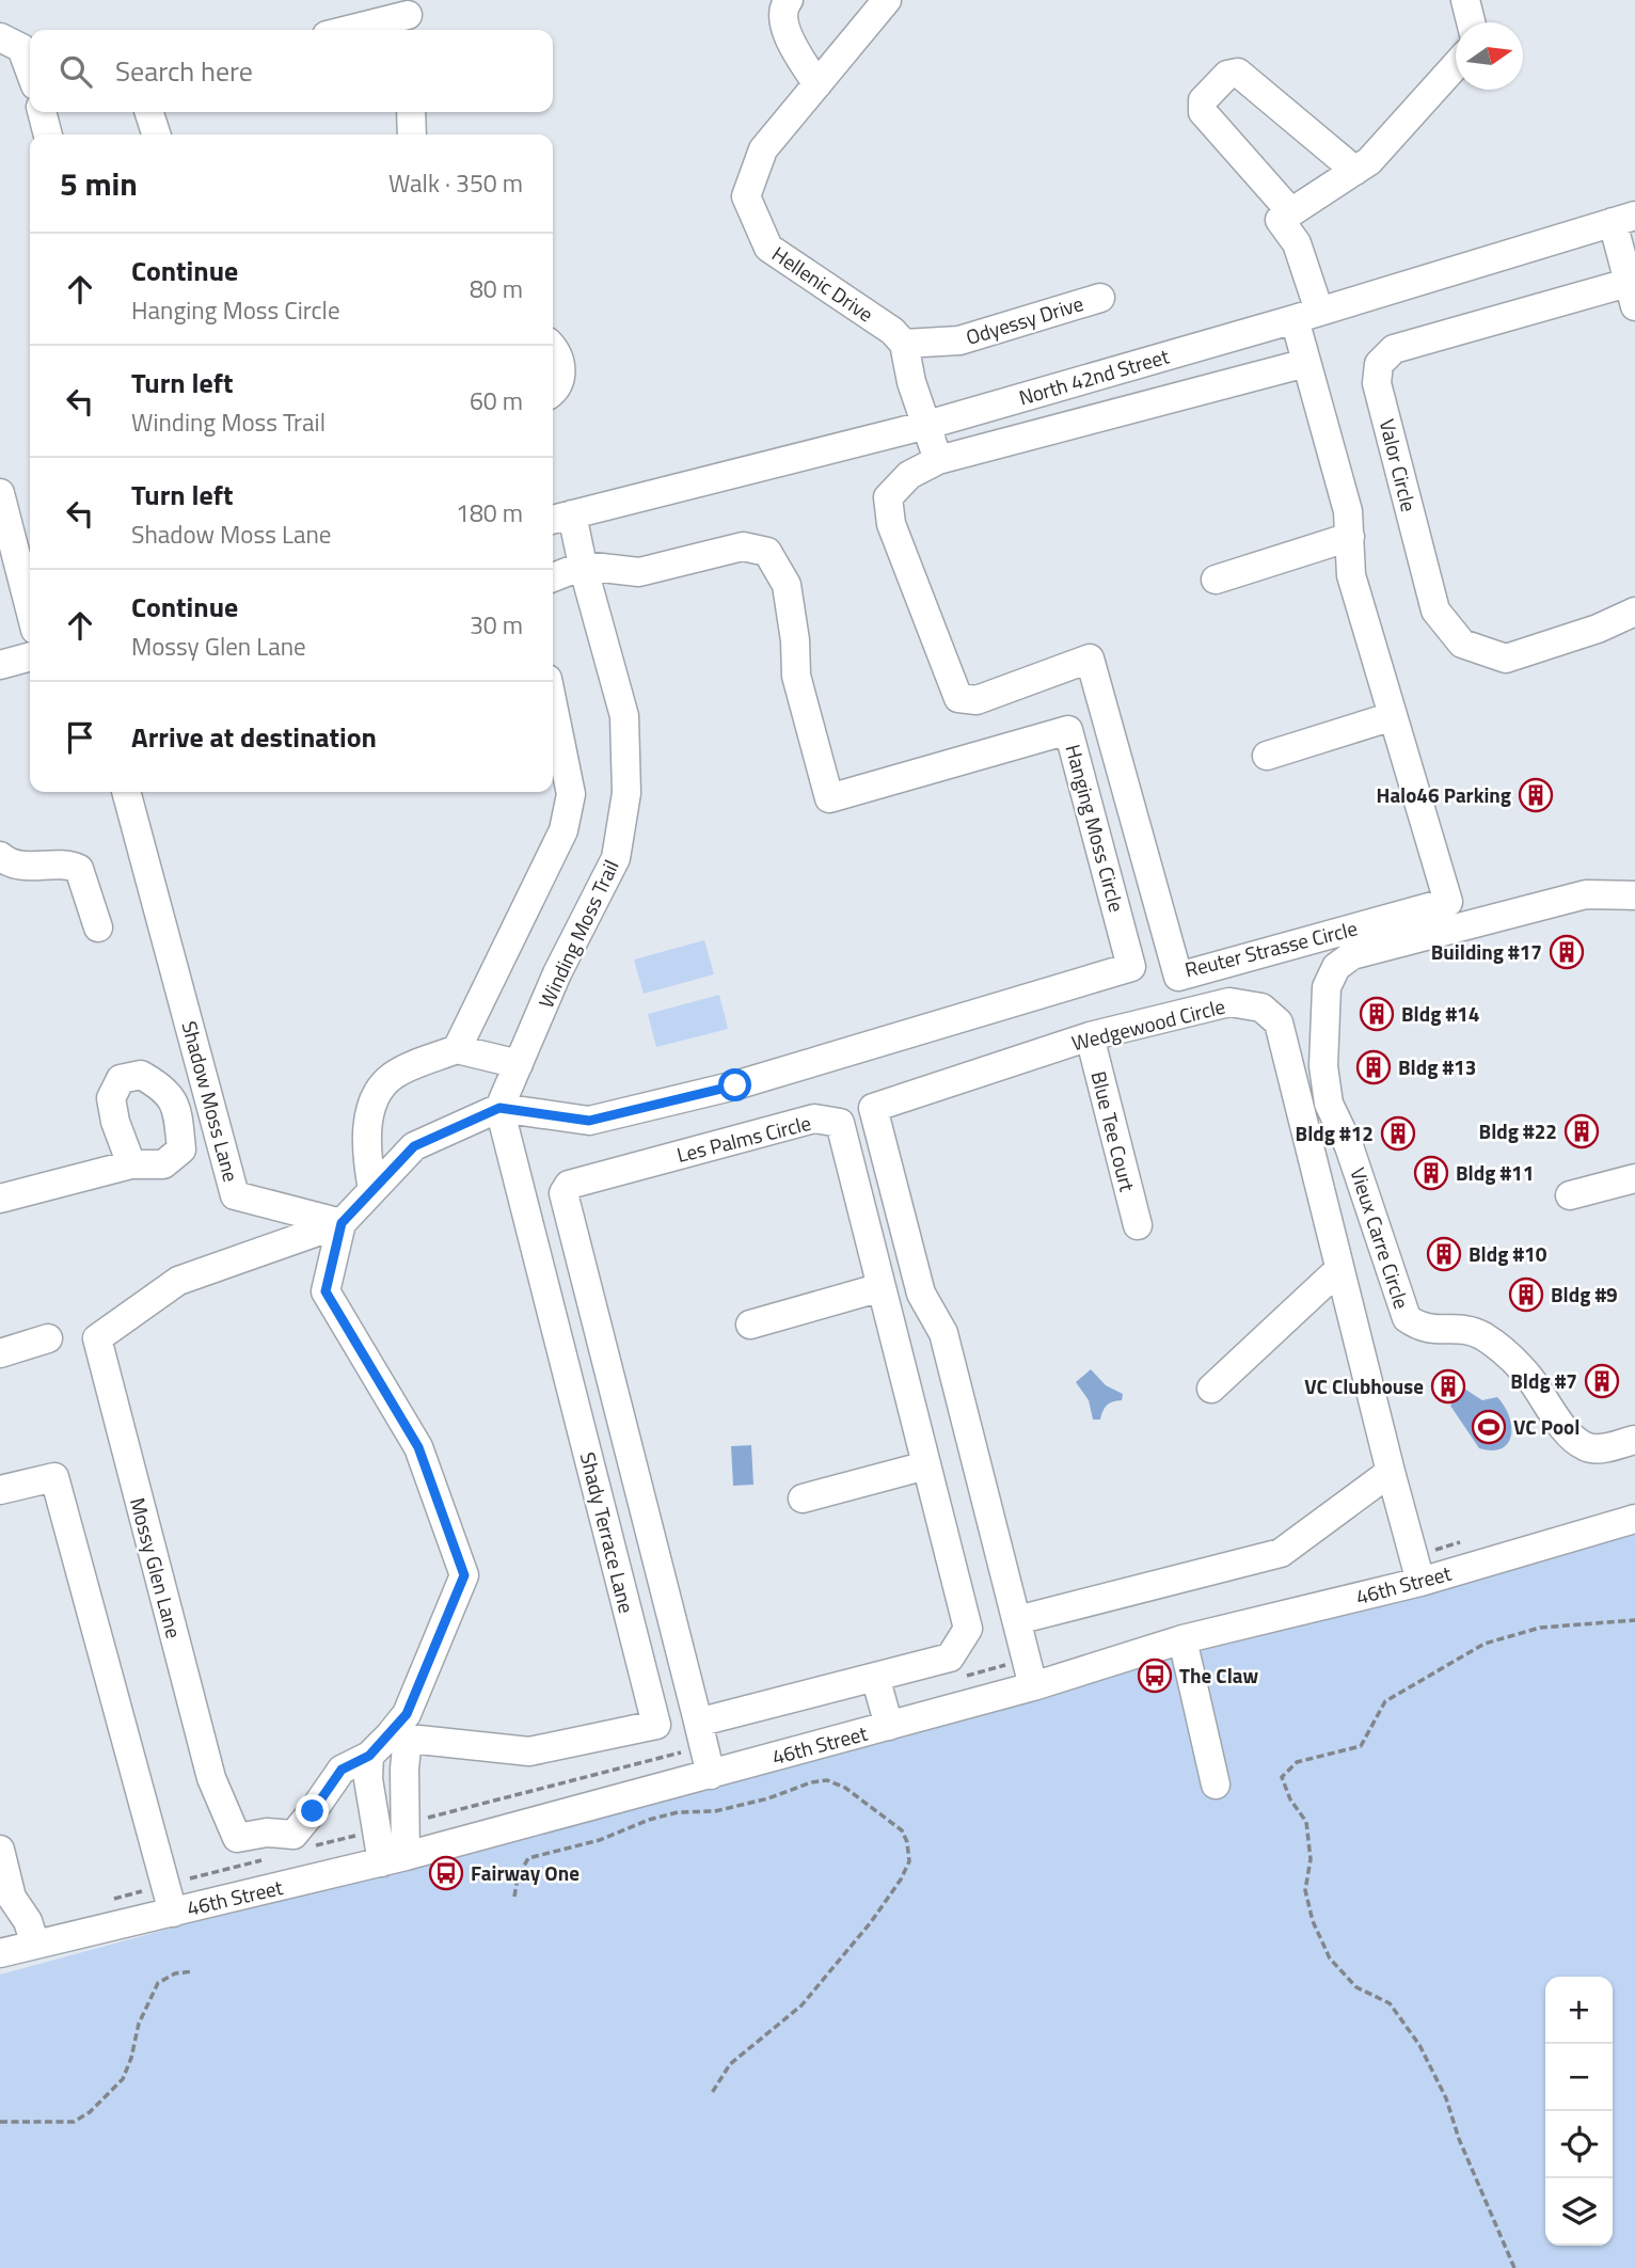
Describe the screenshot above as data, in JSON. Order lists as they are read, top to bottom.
{
  "streets": {
    "street": [
      "Hellenic Drive",
      "Odyessy Drive",
      "North 42nd Street",
      "Valor Circle",
      "Hanging Moss Circle",
      "Winding Moss Trail",
      "Reuter Strasse Circle",
      "Wedgewood Circle",
      "Shadow Moss Lane",
      "Blue Tee Court",
      "Les Palms Circle",
      "Vieux Carre Circle",
      "Shady Terrace Lane",
      "Mossy Glen Lane",
      "46th Street"
    ]
  },
  "crossings": [
    ["Hellenic Drive", "Odyessy Drive"],
    ["North 42nd Street", "Winding Moss Trail"],
    ["North 42nd Street", "Reuter Strasse Circle"],
    ["Hanging Moss Circle", "Winding Moss Trail"],
    ["Hanging Moss Circle", "Shady Terrace Lane"],
    ["Winding Moss Trail", "Shady Terrace Lane"],
    ["Wedgewood Circle", "Blue Tee Court"],
    ["Wedgewood Circle", "Les Palms Circle"],
    ["Wedgewood Circle", "46th Street"],
    ["Shadow Moss Lane", "Mossy Glen Lane"],
    ["Les Palms Circle", "46th Street"],
    ["Shady Terrace Lane", "Mossy Glen Lane"]
  ],
  "places": {
    "building": [
      "Halo46 Parking",
      "Building #17",
      "Bldg #14",
      "Bldg #13",
      "Bldg #22",
      "Bldg #12",
      "Bldg #11",
      "Bldg #10",
      "Bldg #9",
      "Bldg #7",
      "VC Clubhouse"
    ],
    "sports": ["VC Pool"],
    "bus stop": ["The Claw", "Fairway One"]
  },
  "north": "right",
  "page": {
    "search": "Search here",
    "heading": ["5 min", "Walk · 350 m"],
    "list": [
      ["Continue", "Hanging Moss Circle", "80 m"],
      ["Turn left", "Winding Moss Trail", "60 m"],
      ["Turn left", "Shadow Moss Lane", "180 m"],
      ["Continue", "Mossy Glen Lane", "30 m"],
      "Arrive at destination"
    ],
    "map_buttons": ["+", "−"]
  }
}
